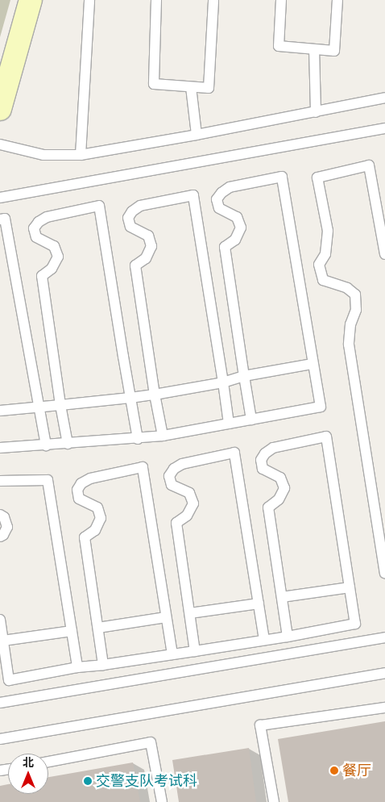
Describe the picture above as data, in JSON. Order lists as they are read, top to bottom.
{
  "places": ["餐厅", "交警支队考试科"],
  "north": "top"
}
